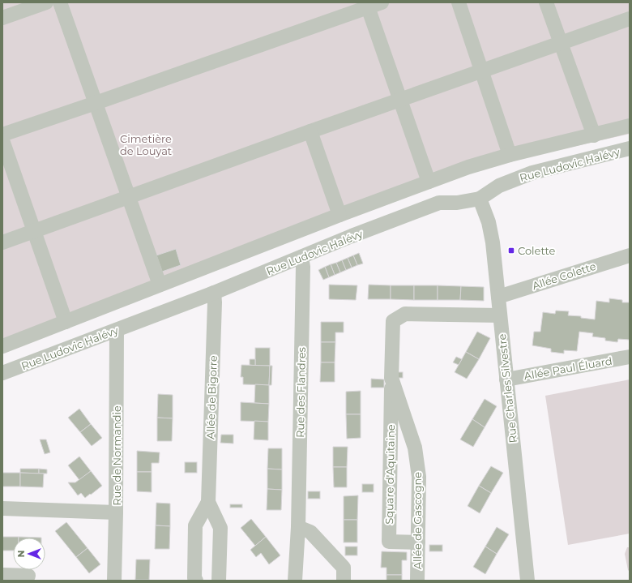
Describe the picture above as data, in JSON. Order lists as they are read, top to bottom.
{
  "streets": {
    "street": [
      "Rue Ludovic Halévy",
      "Allée Colette",
      "Allée Paul Éluard",
      "Rue Charles Silvestre",
      "Rue des Flandres",
      "Allée de Bigorre",
      "Rue de Normandie",
      "Square d'Aquitaine",
      "Allée de Gascogne"
    ]
  },
  "crossings": [
    ["Rue Ludovic Halévy", "Rue Charles Silvestre"],
    ["Rue Ludovic Halévy", "Rue des Flandres"],
    ["Rue Ludovic Halévy", "Allée de Bigorre"],
    ["Rue Ludovic Halévy", "Rue de Normandie"],
    ["Allée Colette", "Rue Charles Silvestre"],
    ["Allée Paul Éluard", "Rue Charles Silvestre"],
    ["Rue Charles Silvestre", "Allée de Gascogne"],
    ["Square d'Aquitaine", "Allée de Gascogne"]
  ],
  "parks": ["Cimetière de Louyat"],
  "places": {
    "transit": ["Colette"]
  },
  "north": "left"
}
